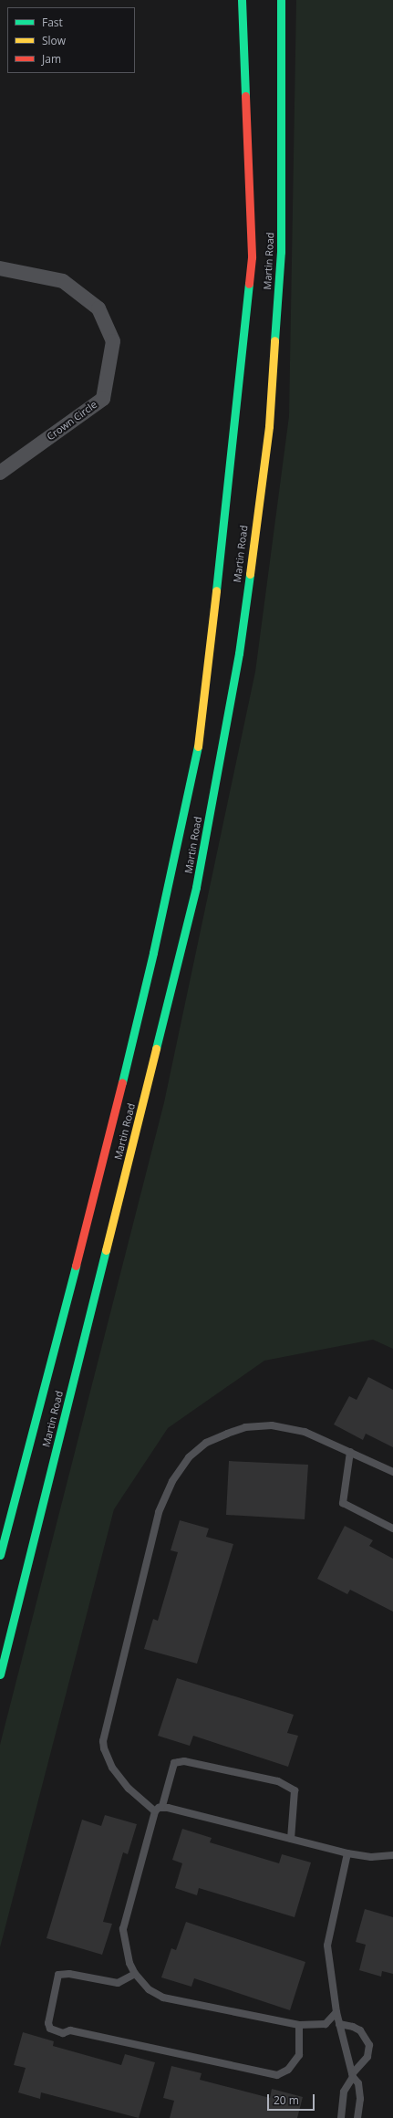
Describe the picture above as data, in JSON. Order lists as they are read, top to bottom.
{
  "streets": {
    "main road": ["Martin Road"],
    "street": ["Crown Circle"]
  },
  "legend": ["Fast", "Slow", "Jam"],
  "scale_bar": "20 m"
}
